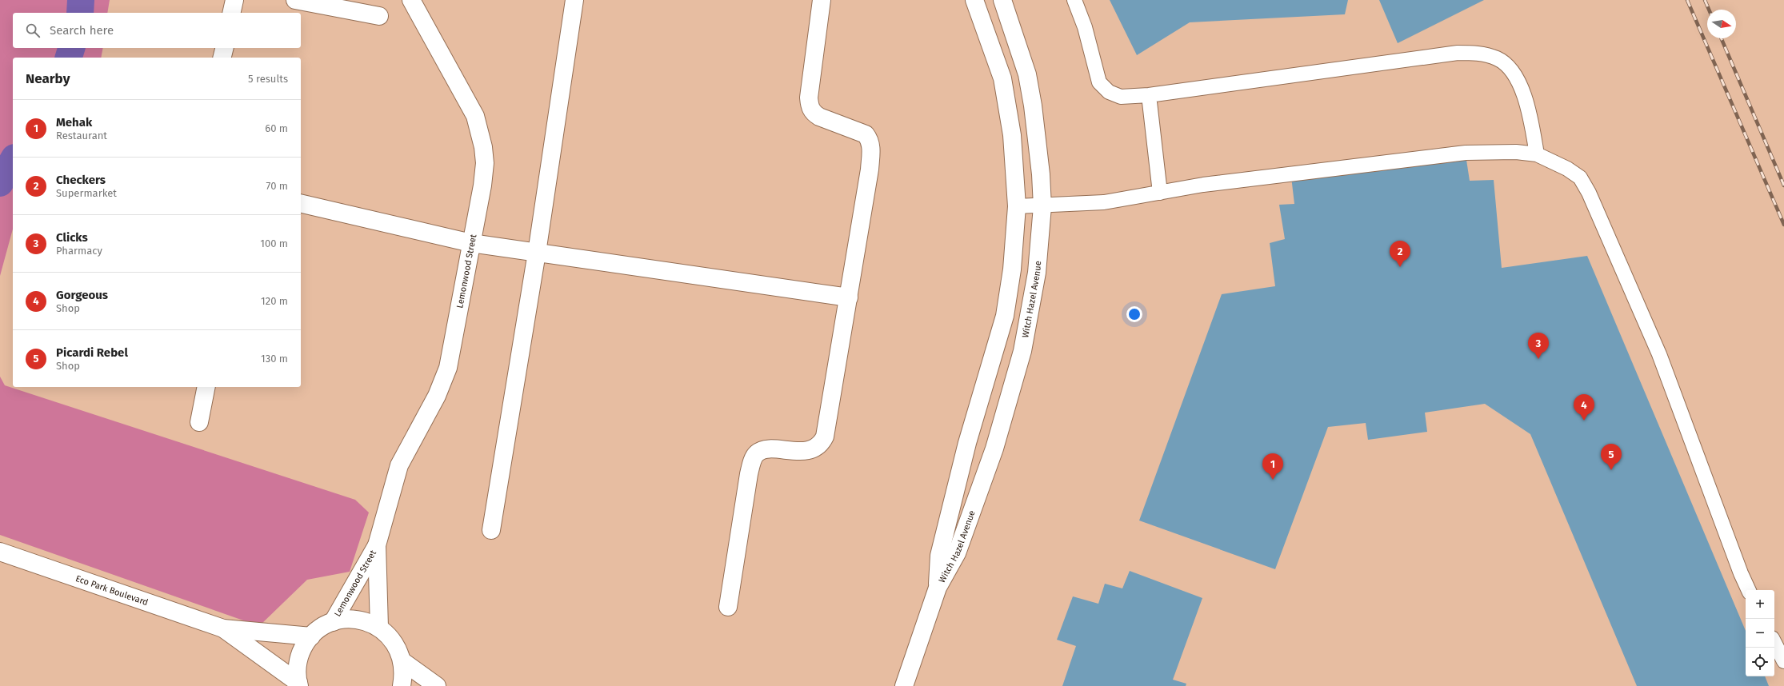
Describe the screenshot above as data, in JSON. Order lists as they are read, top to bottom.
{
  "streets": {
    "street": ["Lemonwood Street", "Witch Hazel Avenue", "Eco Park Boulevard"]
  },
  "north": "right",
  "page": {
    "search": "Search here",
    "heading": ["Nearby", "5 results"],
    "list": [
      {
        "mark": "1",
        "name": "Mehak",
        "note": "Restaurant",
        "value": "60 m"
      },
      {
        "mark": "2",
        "name": "Checkers",
        "note": "Supermarket",
        "value": "70 m"
      },
      {
        "mark": "3",
        "name": "Clicks",
        "note": "Pharmacy",
        "value": "100 m"
      },
      {
        "mark": "4",
        "name": "Gorgeous",
        "note": "Shop",
        "value": "120 m"
      },
      {
        "mark": "5",
        "name": "Picardi Rebel",
        "note": "Shop",
        "value": "130 m"
      }
    ],
    "pins": [
      "2",
      "3",
      "4",
      "5",
      "1"
    ],
    "map_buttons": ["+", "−"]
  }
}
